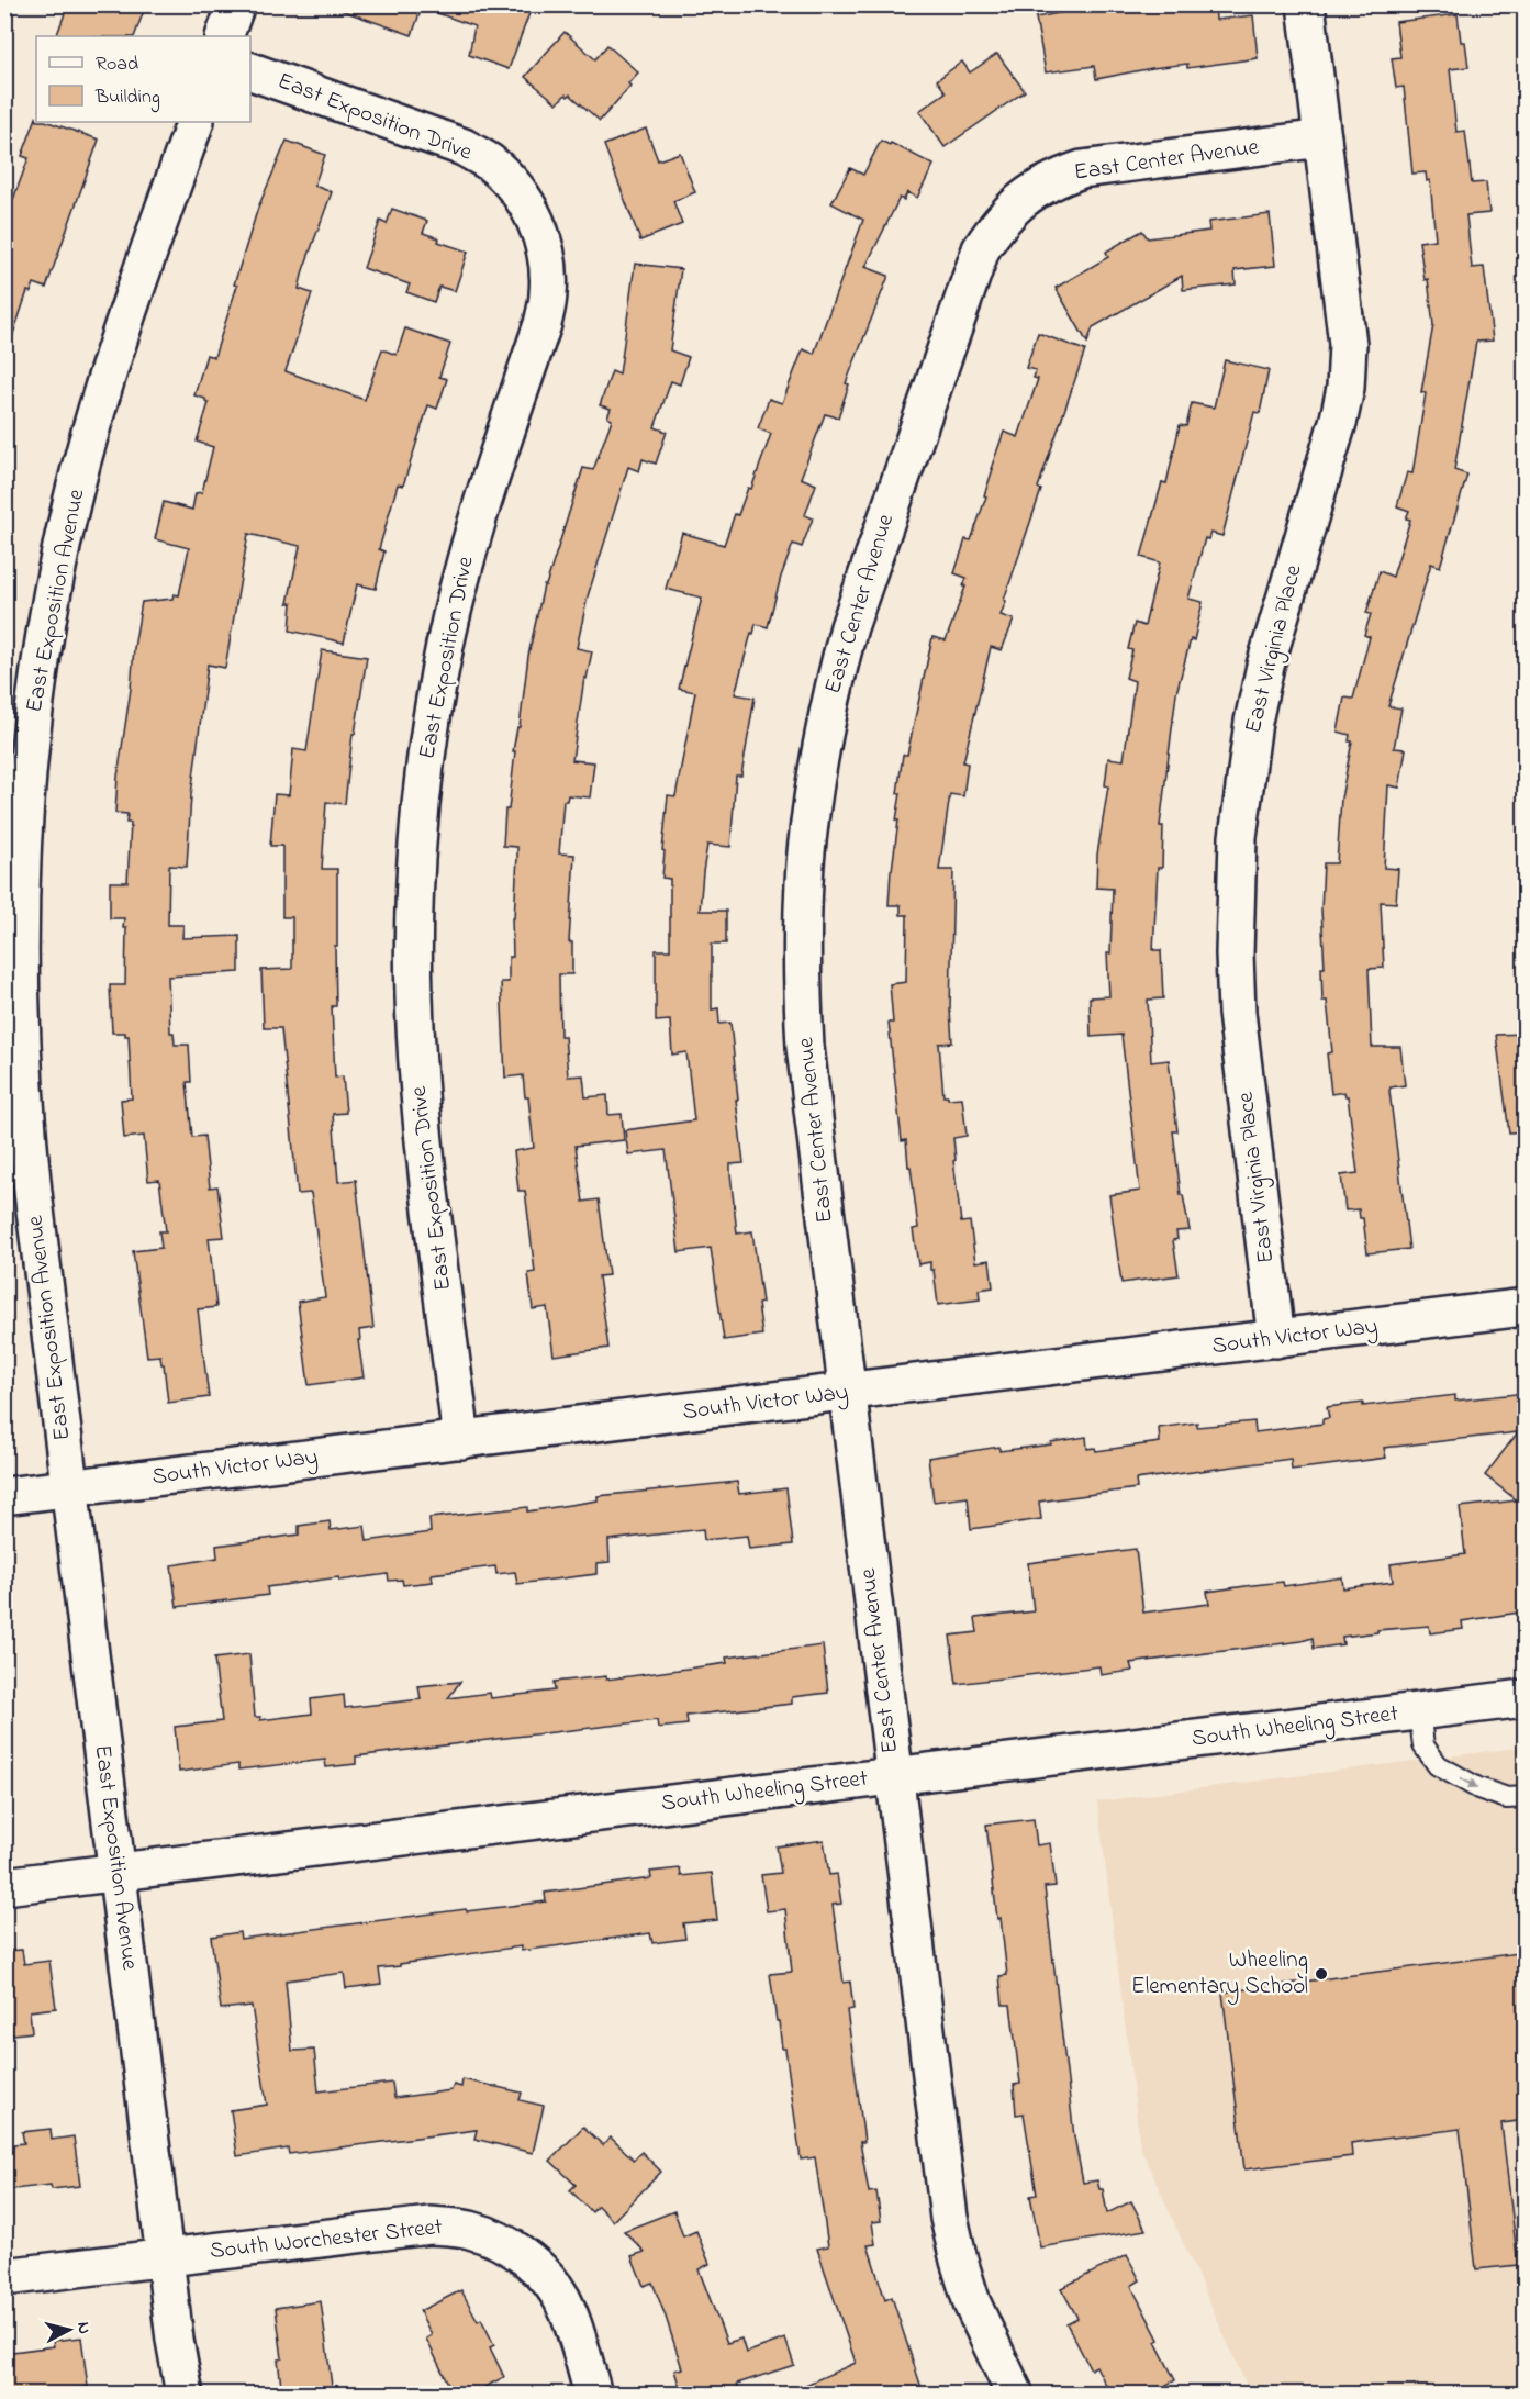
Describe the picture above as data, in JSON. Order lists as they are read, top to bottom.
{
  "streets": {
    "street": [
      "East Exposition Drive",
      "East Center Avenue",
      "East Exposition Avenue",
      "East Virginia Place",
      "South Victor Way",
      "South Wheeling Street",
      "South Worchester Street"
    ]
  },
  "crossings": [
    ["East Exposition Drive", "South Victor Way"],
    ["East Center Avenue", "East Virginia Place"],
    ["East Center Avenue", "South Victor Way"],
    ["East Center Avenue", "South Wheeling Street"],
    ["East Exposition Avenue", "South Victor Way"],
    ["East Exposition Avenue", "South Wheeling Street"],
    ["East Exposition Avenue", "South Worchester Street"],
    ["East Virginia Place", "South Victor Way"]
  ],
  "places": ["Wheeling Elementary School"],
  "legend": ["Road", "Building"],
  "north": "right"
}
